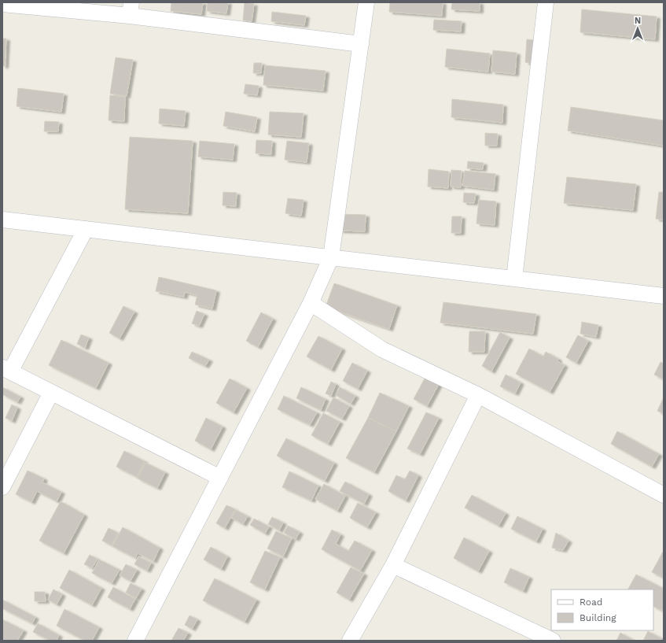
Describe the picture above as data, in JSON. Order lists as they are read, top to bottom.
{
  "legend": ["Road", "Building"],
  "north": "top"
}
